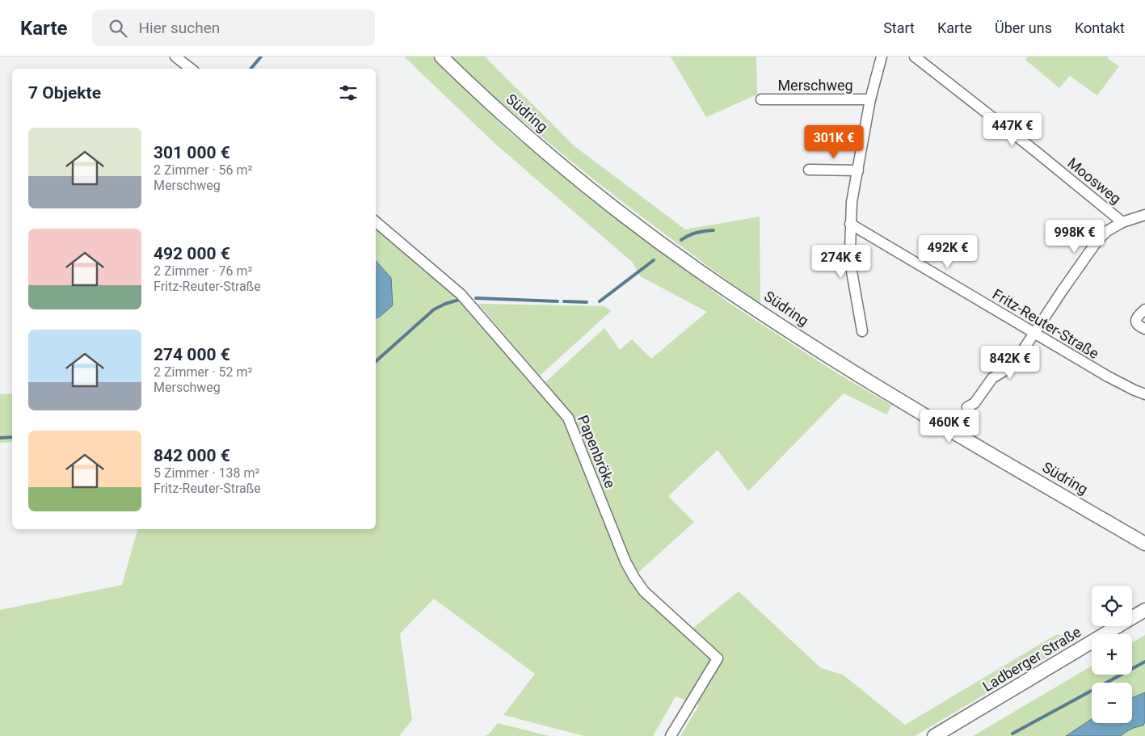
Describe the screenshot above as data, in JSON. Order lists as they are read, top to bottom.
{
  "streets": {
    "main road": ["Südring", "Ladberger Straße"],
    "street": [
      "Merschweg",
      "Moosweg",
      "Fritz-Reuter-Straße",
      "Papenbröke"
    ]
  },
  "crossings": [
    ["Merschweg", "Fritz-Reuter-Straße"]
  ],
  "page": {
    "header": "Karte",
    "search": "Hier suchen",
    "nav": [
      "Start",
      "Karte",
      "Über uns",
      "Kontakt"
    ],
    "heading": "7 Objekte",
    "price": [
      "447K €",
      "301K €",
      "998K €",
      "492K €",
      "274K €",
      "842K €",
      "460K €"
    ],
    "list": [
      {
        "name": "301 000 €",
        "note": "2 Zimmer · 56 m² · Merschweg"
      },
      {
        "name": "492 000 €",
        "note": "2 Zimmer · 76 m² · Fritz-Reuter-Straße"
      },
      {
        "name": "274 000 €",
        "note": "2 Zimmer · 52 m² · Merschweg"
      },
      {
        "name": "842 000 €",
        "note": "5 Zimmer · 138 m² · Fritz-Reuter-Straße"
      }
    ],
    "map_buttons": ["+", "−"]
  }
}
